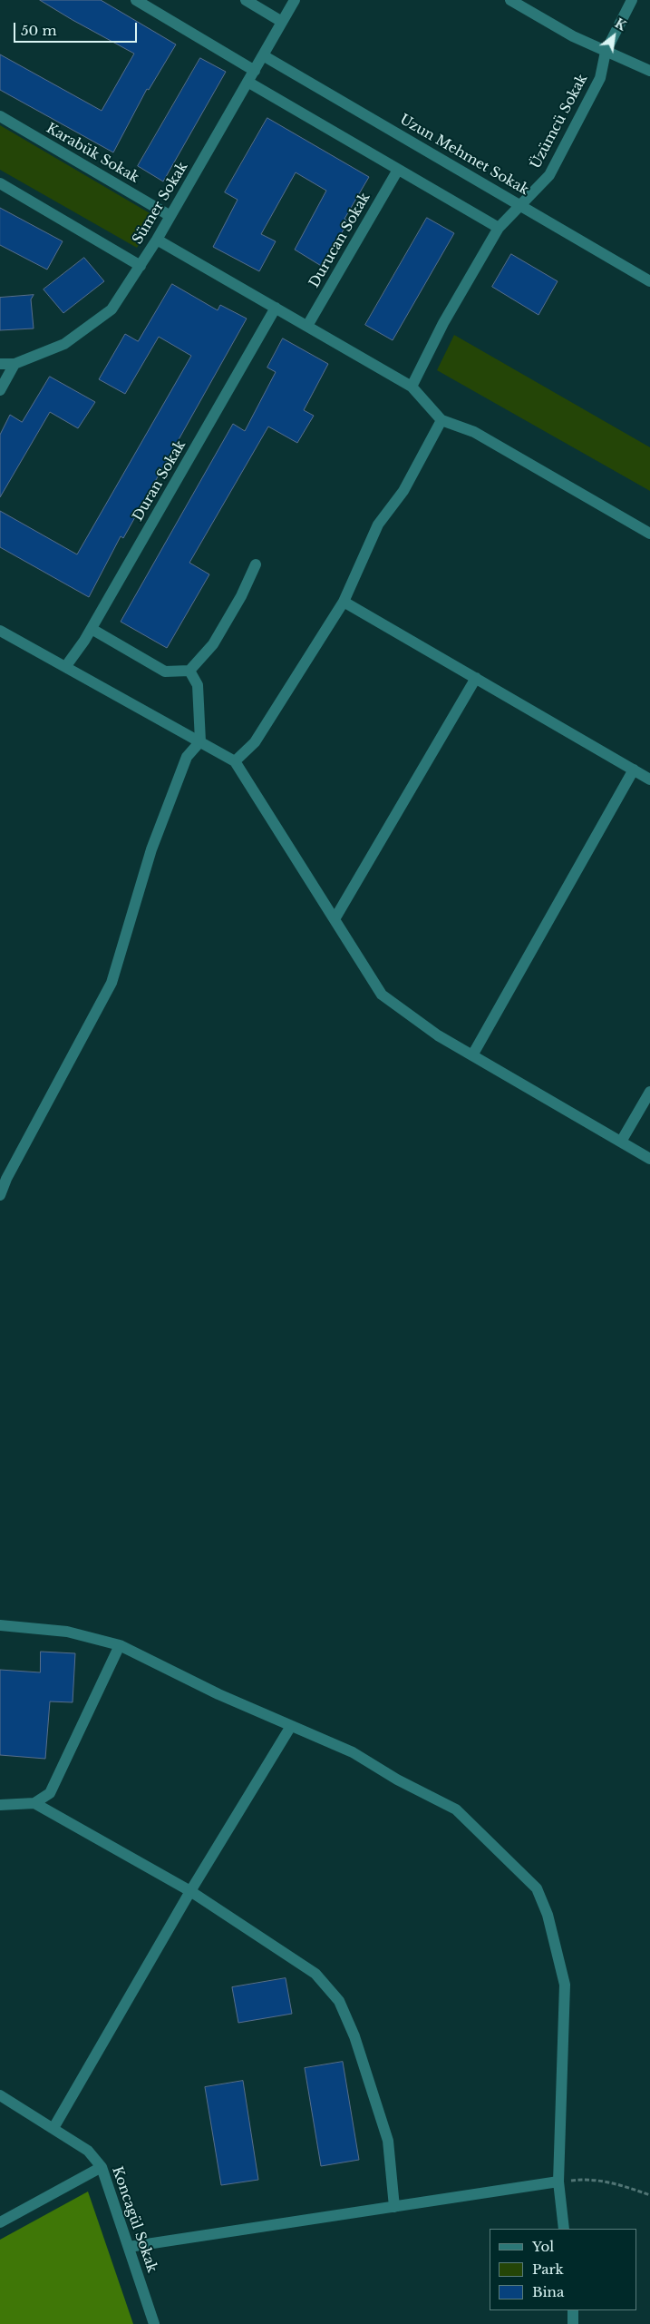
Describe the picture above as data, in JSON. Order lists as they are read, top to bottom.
{
  "streets": {
    "street": [
      "Üzümcü Sokak",
      "Karabük Sokak",
      "Uzun Mehmet Sokak",
      "Sümer Sokak",
      "Durucan Sokak",
      "Duran Sokak",
      "Koncagül Sokak"
    ]
  },
  "crossings": [
    ["Üzümcü Sokak", "Uzun Mehmet Sokak"],
    ["Karabük Sokak", "Sümer Sokak"],
    ["Uzun Mehmet Sokak", "Sümer Sokak"]
  ],
  "legend": ["Yol", "Park", "Bina"],
  "scale_bar": "50 m",
  "north": "top right"
}
